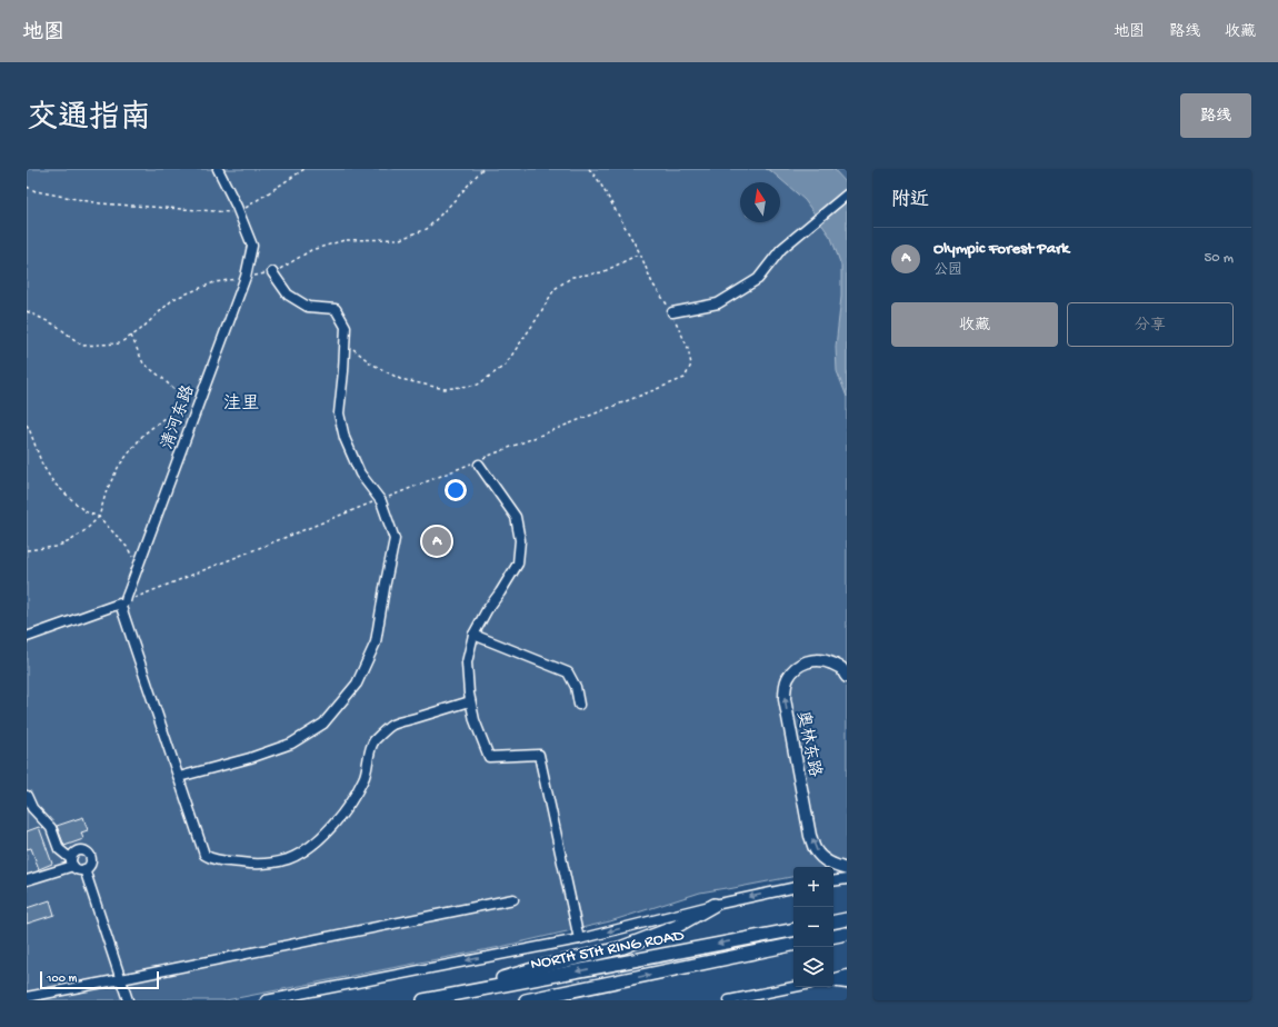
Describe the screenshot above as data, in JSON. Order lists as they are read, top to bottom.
{
  "streets": {
    "highway": ["NORTH 5TH RING ROAD"],
    "main road": ["奥林东路"],
    "street": ["清河东路"]
  },
  "districts": ["洼里"],
  "scale_bar": "100 m",
  "north": "top",
  "page": {
    "header": "地图",
    "nav": ["地图", "路线", "收藏"],
    "title": "交通指南",
    "buttons": [
      "路线",
      ["收藏", "分享"]
    ],
    "heading": "附近",
    "list": [
      {
        "mark": "A",
        "name": "Olympic Forest Park",
        "note": "公园",
        "value": "50 m"
      }
    ],
    "pins": "A",
    "map_buttons": ["+", "−"],
    "scale": "100 m"
  }
}
